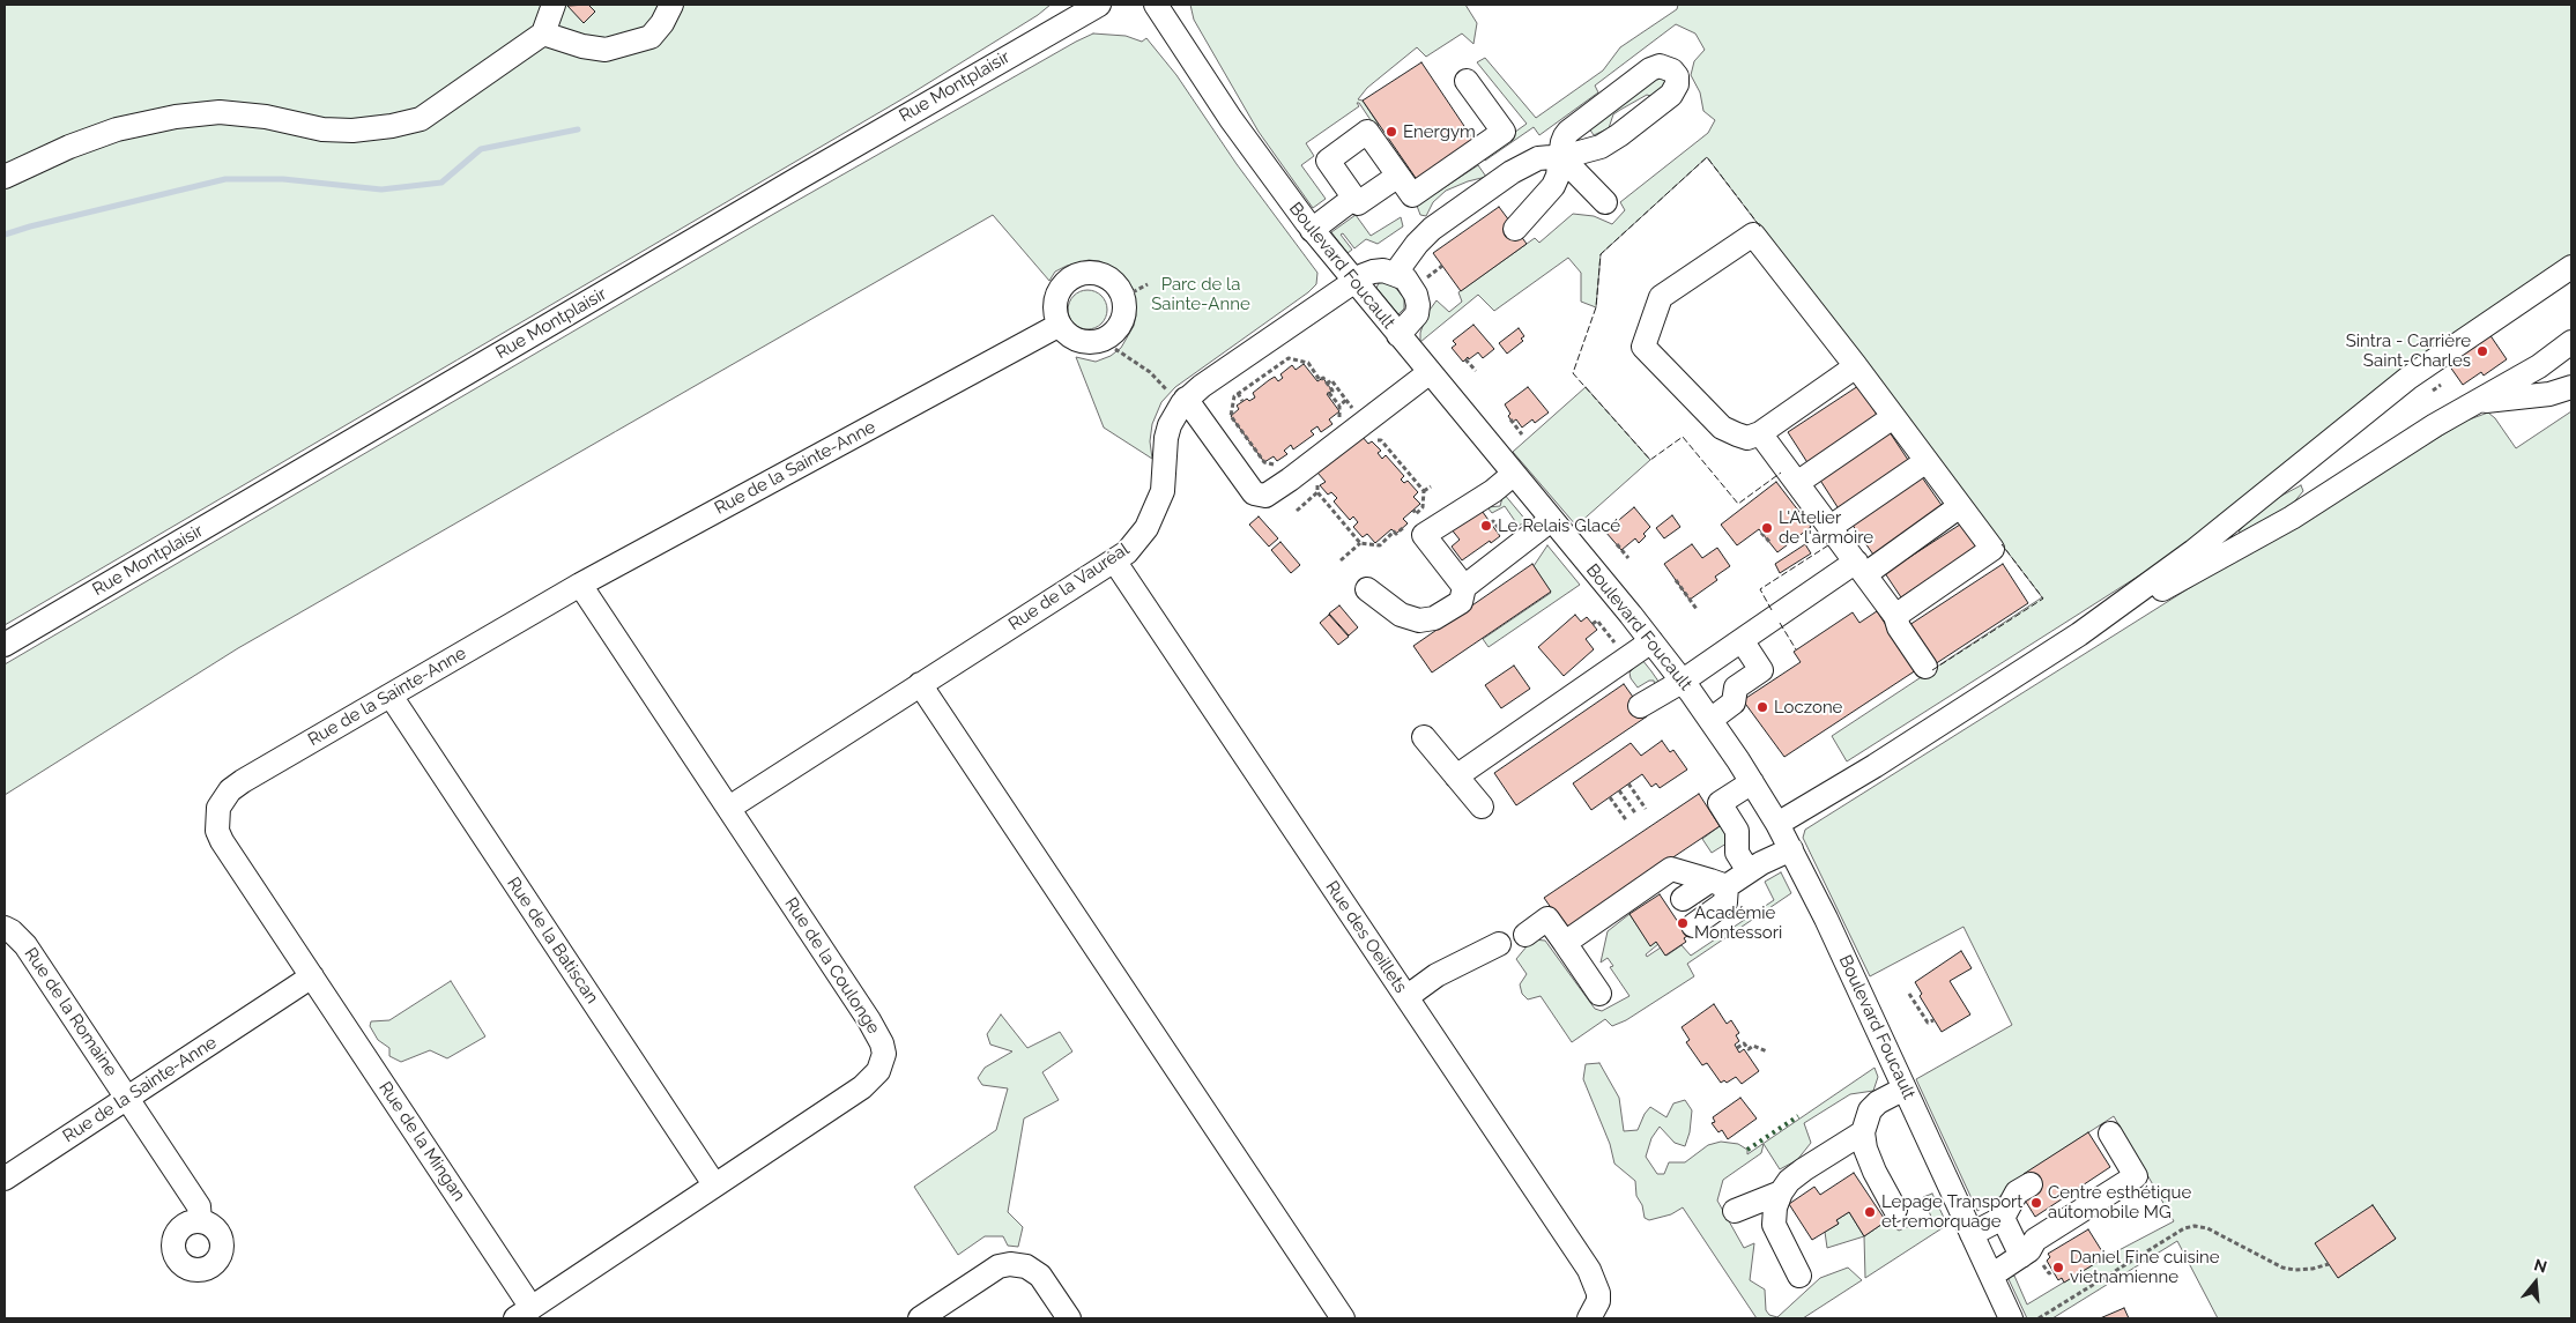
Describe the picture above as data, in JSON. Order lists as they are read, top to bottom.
{
  "streets": {
    "street": [
      "Rue Montplaisir",
      "Boulevard Foucault",
      "Rue de la Sainte-Anne",
      "Rue de la Vauréal",
      "Rue des Oeillets",
      "Rue de la Batiscan",
      "Rue de la Coulonge",
      "Rue de la Romaine",
      "Rue de la Mingan"
    ]
  },
  "crossings": [
    ["Boulevard Foucault", "Rue de la Vauréal"],
    ["Rue de la Sainte-Anne", "Rue de la Batiscan"],
    ["Rue de la Sainte-Anne", "Rue de la Coulonge"],
    ["Rue de la Sainte-Anne", "Rue de la Romaine"],
    ["Rue de la Sainte-Anne", "Rue de la Mingan"],
    ["Rue de la Vauréal", "Rue des Oeillets"],
    ["Rue de la Vauréal", "Rue de la Coulonge"],
    ["Rue de la Batiscan", "Rue de la Coulonge"],
    ["Rue de la Coulonge", "Rue de la Mingan"]
  ],
  "parks": ["Parc de la Sainte-Anne"],
  "places": [
    "Energym",
    "Sintra - Carrière Saint-Charles",
    "Le Relais Glacé",
    "L'Atelier de l'armoire",
    "Loczone",
    "Académie Montessori",
    "Centre esthétique automobile MG",
    "Lepage Transport et remorquage",
    "Daniel Fine cuisine vietnamienne"
  ],
  "north": "top"
}
